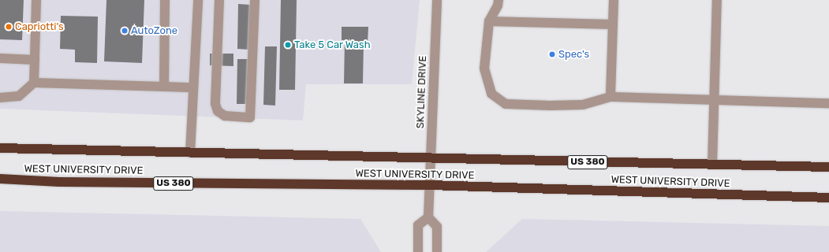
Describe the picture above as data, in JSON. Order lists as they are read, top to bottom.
{
  "streets": {
    "highway": ["US 380", "WEST UNIVERSITY DRIVE"],
    "street": ["SKYLINE DRIVE"]
  },
  "crossings": [
    ["SKYLINE DRIVE", "WEST UNIVERSITY DRIVE"]
  ],
  "places": [
    "Capriotti's",
    "AutoZone",
    "Take 5 Car Wash",
    "Spec's"
  ]
}
